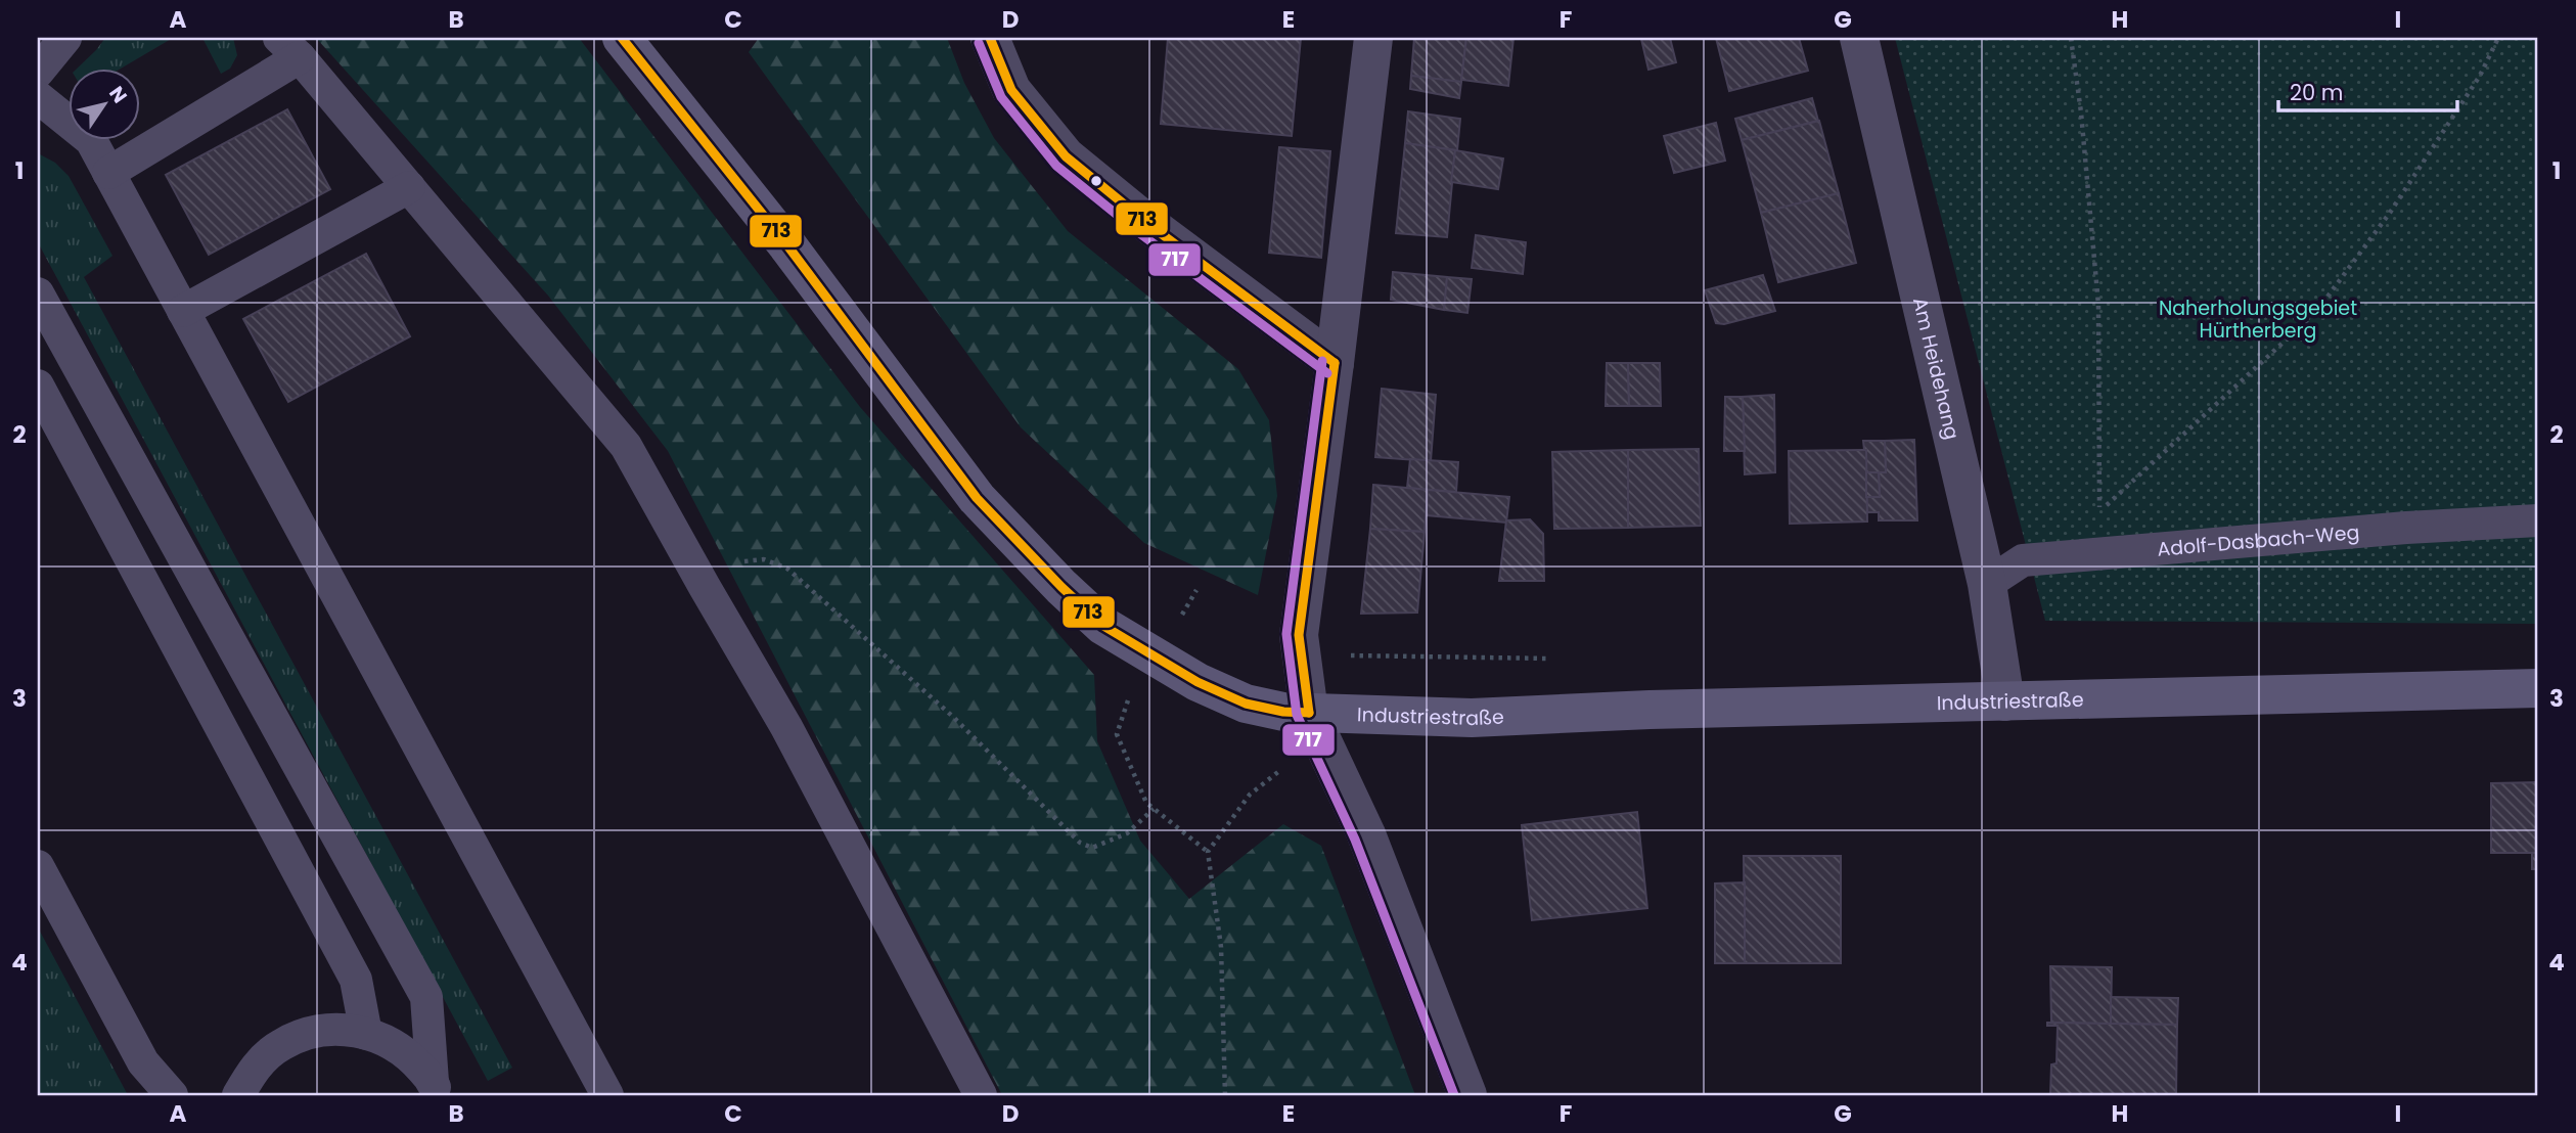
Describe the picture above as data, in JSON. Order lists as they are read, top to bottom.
{
  "streets": {
    "main road": ["Industriestraße"],
    "street": ["Am Heidehang"],
    "lane": ["Adolf-Dasbach-Weg"]
  },
  "crossings": [
    ["Am Heidehang", "Adolf-Dasbach-Weg"],
    ["Am Heidehang", "Industriestraße"]
  ],
  "parks": ["Naherholungsgebiet Hürtherberg"],
  "lines": ["transit line 713", "transit line 717"],
  "scale_bar": "20 m",
  "north": "top right",
  "grid": {
    "columns": [
      "A",
      "B",
      "C",
      "D",
      "E",
      "F",
      "G",
      "H",
      "I"
    ],
    "rows": [
      "1",
      "2",
      "3",
      "4"
    ]
  }
}
